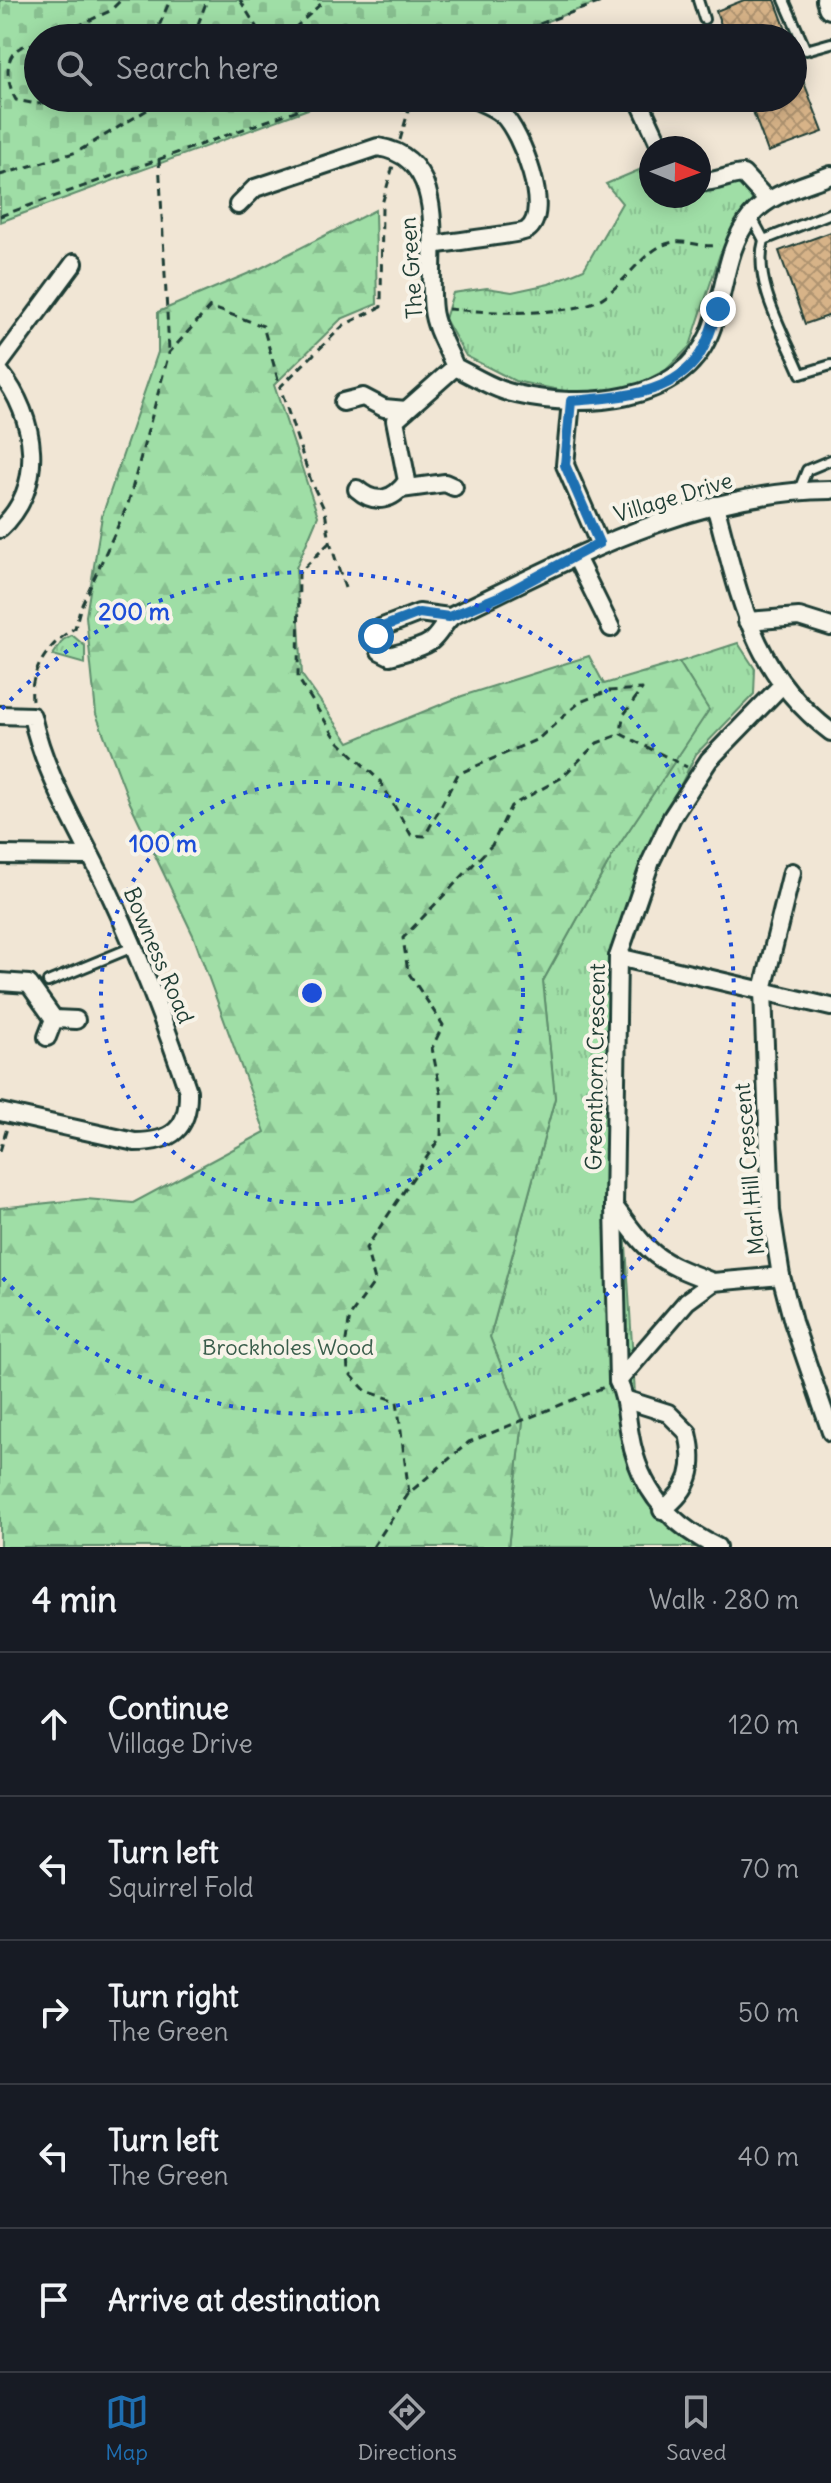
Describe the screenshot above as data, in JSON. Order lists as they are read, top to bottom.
{
  "streets": {
    "street": [
      "The Green",
      "Village Drive",
      "Bowness Road",
      "Greenthorn Crescent",
      "Marl Hill Crescent"
    ]
  },
  "parks": ["Brockholes Wood"],
  "north": "right",
  "page": {
    "search": "Search here",
    "heading": ["4 min", "Walk · 280 m"],
    "list": [
      ["Continue", "Village Drive", "120 m"],
      ["Turn left", "Squirrel Fold", "70 m"],
      ["Turn right", "The Green", "50 m"],
      ["Turn left", "The Green", "40 m"],
      "Arrive at destination"
    ],
    "nav": ["Map", "Directions", "Saved"]
  },
  "rings": ["200 m", "100 m"]
}
